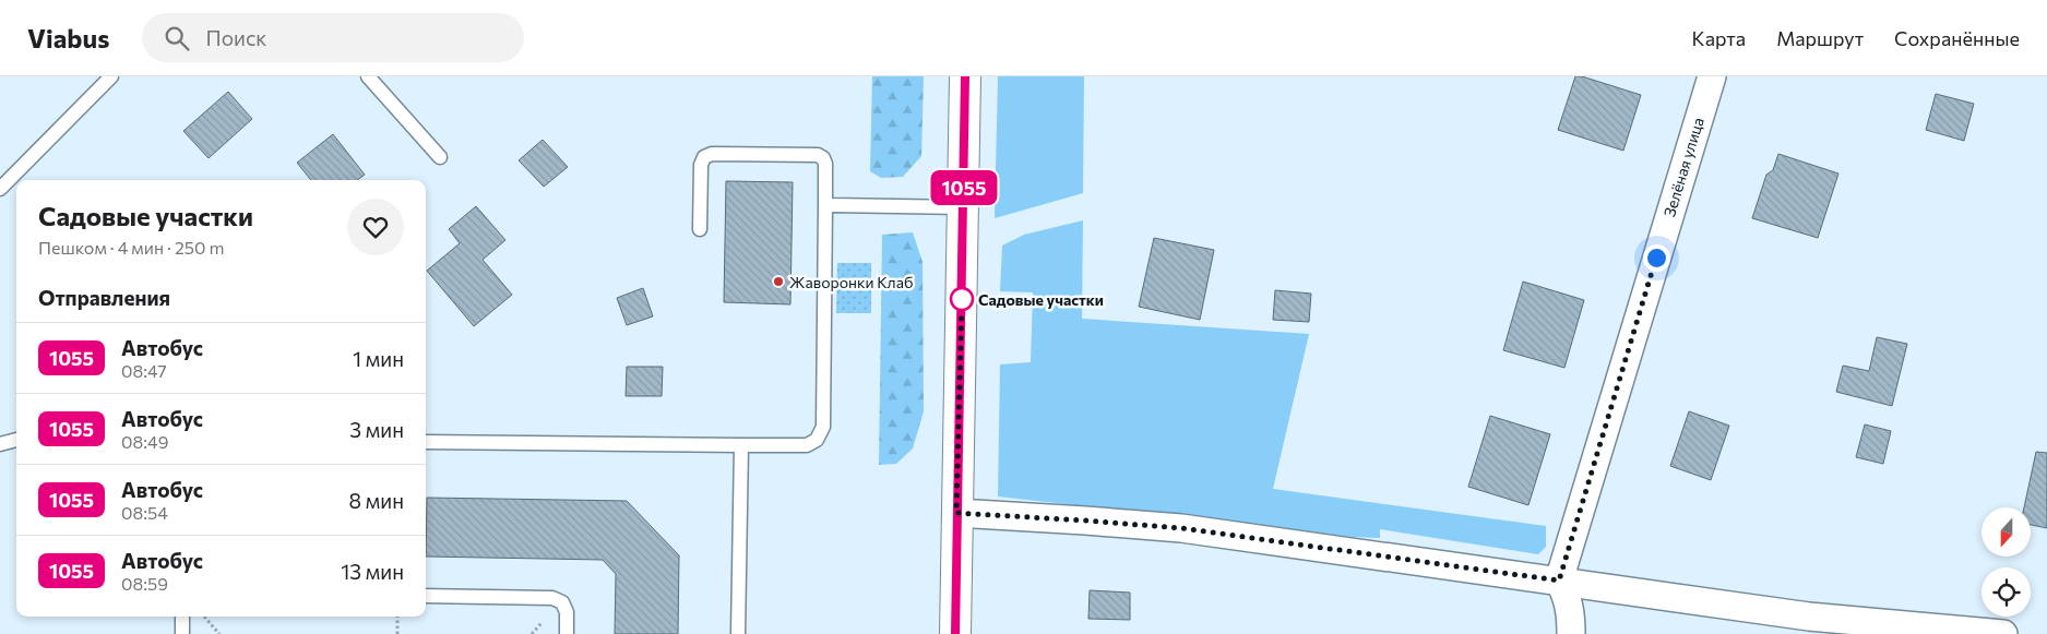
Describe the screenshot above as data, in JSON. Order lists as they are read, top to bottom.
{
  "streets": {
    "street": ["Зелёная улица"]
  },
  "places": ["Жаворонки Клаб", "Садовые участки"],
  "lines": ["bus line 1055"],
  "north": "bottom",
  "page": {
    "header": "Viabus",
    "search": "Поиск",
    "nav": ["Карта", "Маршрут", "Сохранённые"],
    "on_map": "1055",
    "heading": [
      ["Садовые участки", "Пешком · 4 мин · 250 m"],
      "Отправления"
    ],
    "list": [
      {
        "mark": "1055",
        "name": "Автобус",
        "note": "08:47",
        "value": "1 мин"
      },
      {
        "mark": "1055",
        "name": "Автобус",
        "note": "08:49",
        "value": "3 мин"
      },
      {
        "mark": "1055",
        "name": "Автобус",
        "note": "08:54",
        "value": "8 мин"
      },
      {
        "mark": "1055",
        "name": "Автобус",
        "note": "08:59",
        "value": "13 мин"
      }
    ]
  }
}
